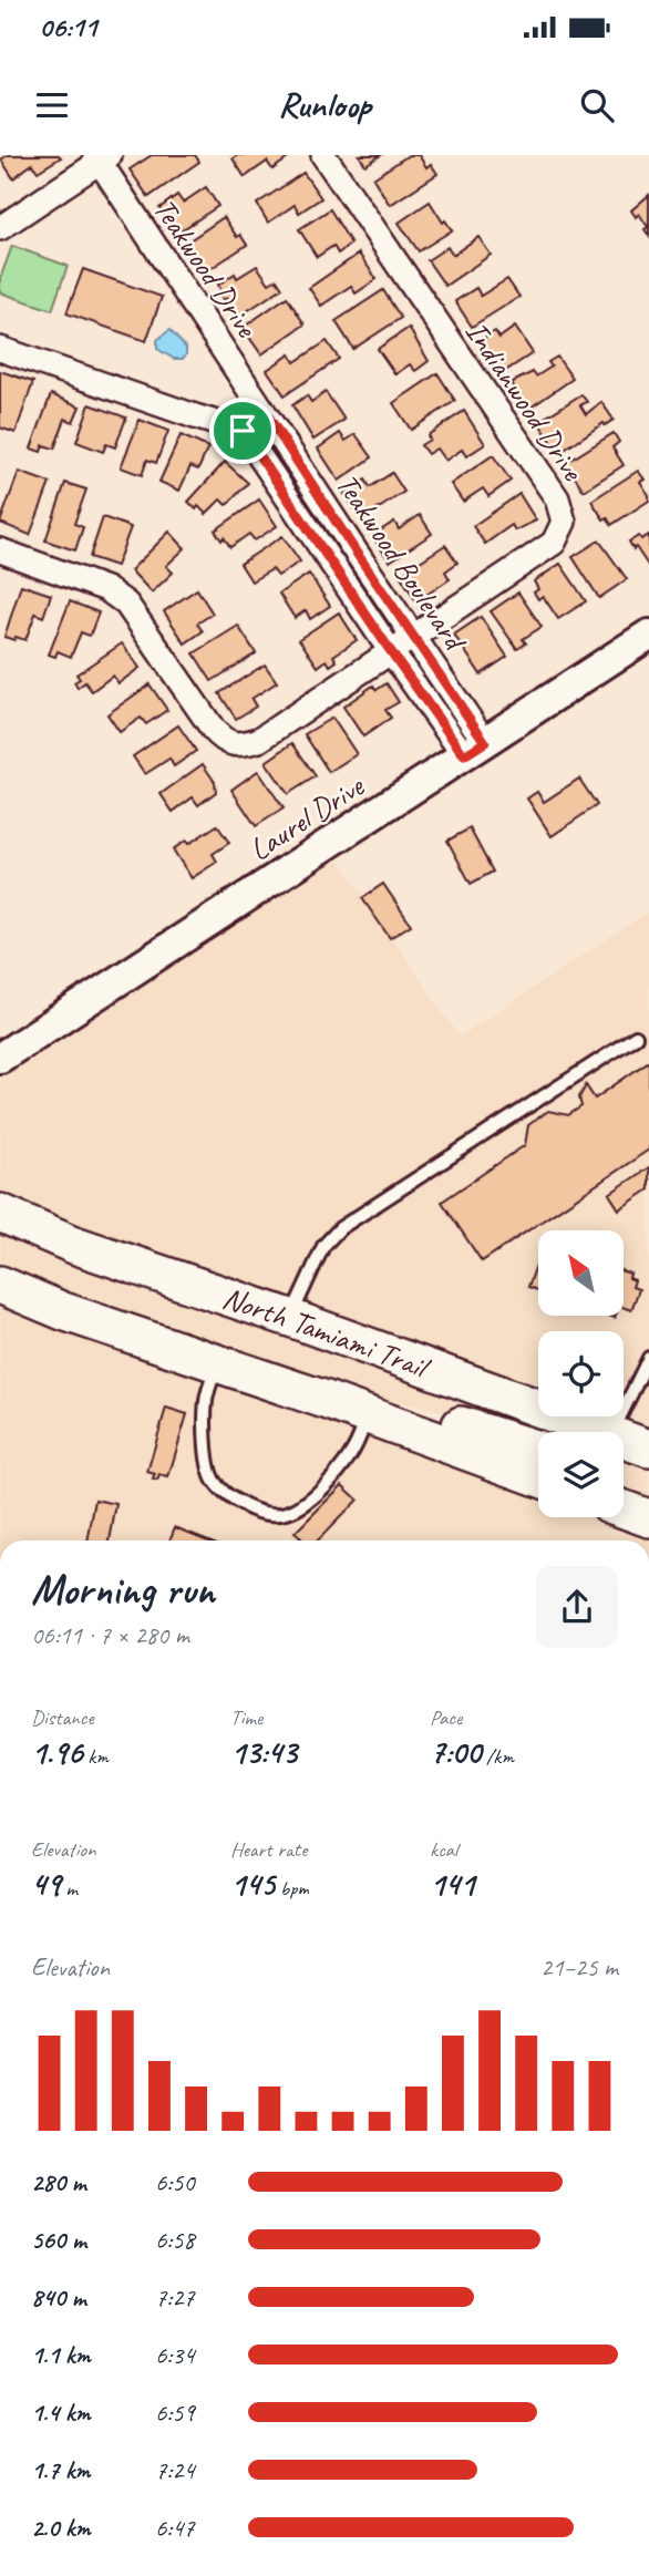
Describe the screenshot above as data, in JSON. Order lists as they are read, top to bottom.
{
  "streets": {
    "main road": ["North Tamiami Trail"],
    "street": [
      "Teakwood Drive",
      "Indianwood Drive",
      "Teakwood Boulevard",
      "Laurel Drive"
    ]
  },
  "crossings": [
    ["Teakwood Drive", "Teakwood Boulevard"],
    ["Indianwood Drive", "Teakwood Boulevard"],
    ["Teakwood Boulevard", "Laurel Drive"]
  ],
  "north": "top left",
  "page": {
    "status": "06:11",
    "header": "Runloop",
    "heading": ["Morning run", "06:11 · 7 × 280 m"],
    "stats": [
      ["Distance", "1.96 km"],
      ["Time", "13:43"],
      ["Pace", "7:00 /km"],
      ["Elevation", "49 m"],
      ["Heart rate", "145 bpm"],
      ["kcal", "141"]
    ],
    "chart": ["Elevation", "21–25 m"],
    "list": [
      {
        "name": "280 m",
        "note": "6:50"
      },
      {
        "name": "560 m",
        "note": "6:58"
      },
      {
        "name": "840 m",
        "note": "7:27"
      },
      {
        "name": "1.1 km",
        "note": "6:34"
      },
      {
        "name": "1.4 km",
        "note": "6:59"
      },
      {
        "name": "1.7 km",
        "note": "7:24"
      },
      {
        "name": "2.0 km",
        "note": "6:47"
      }
    ]
  }
}
